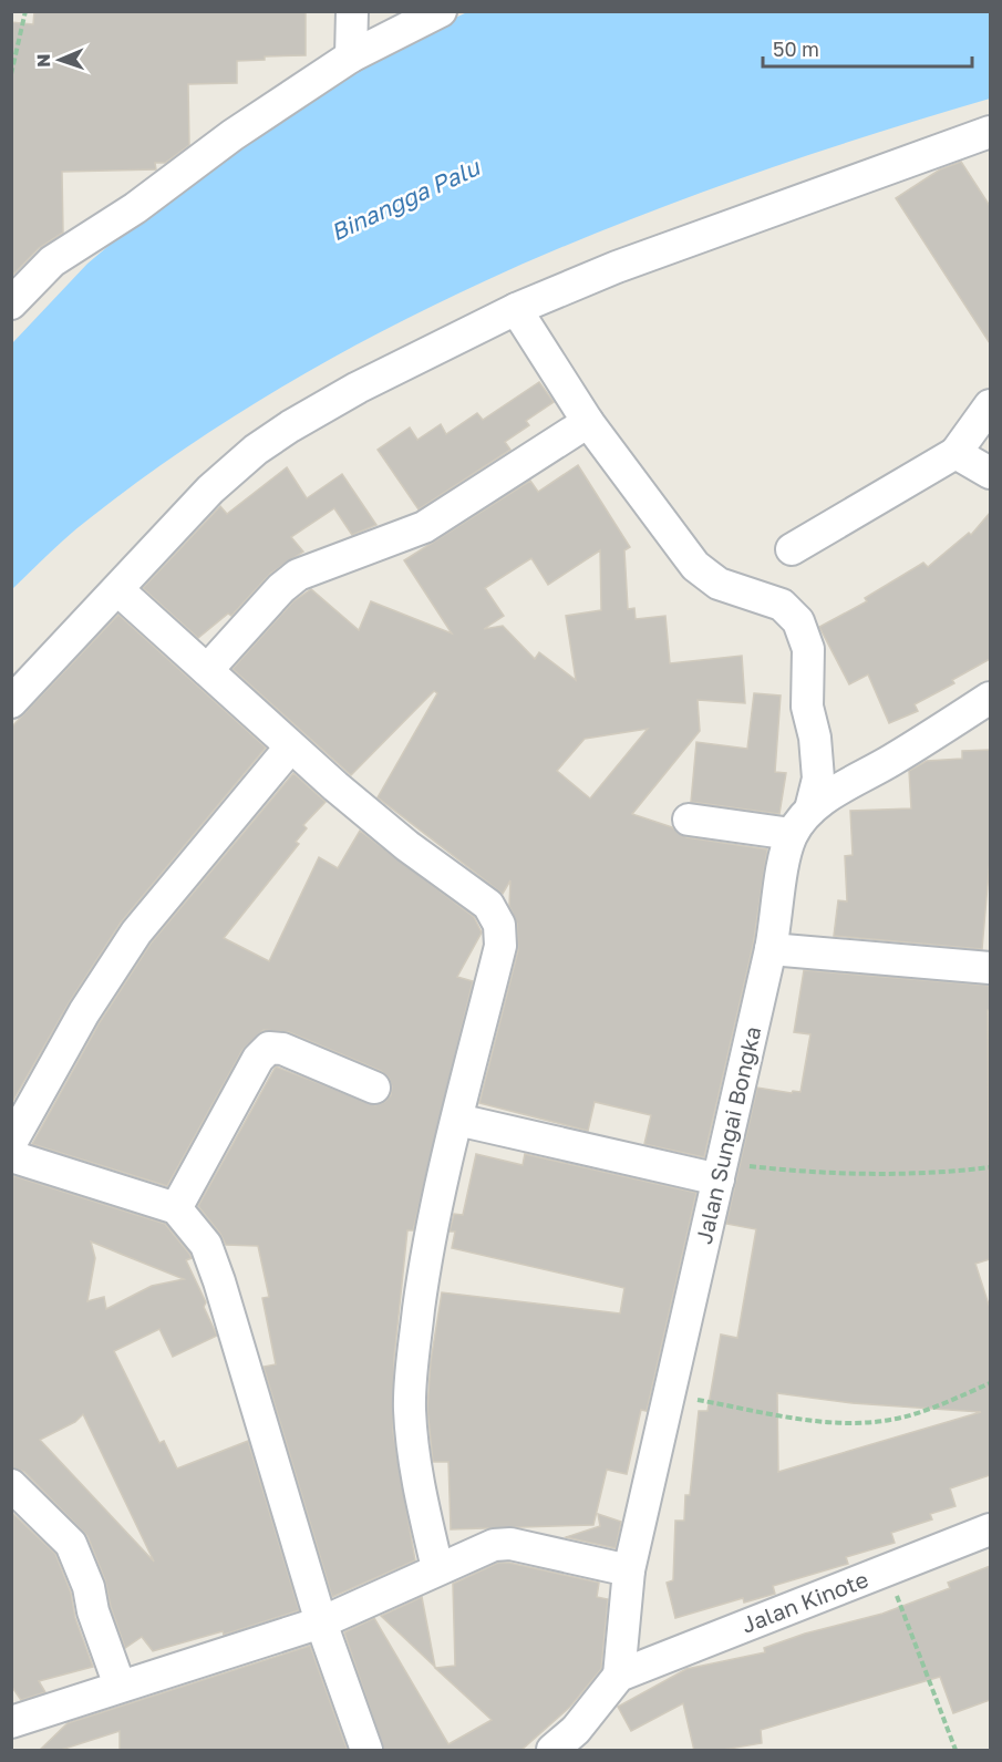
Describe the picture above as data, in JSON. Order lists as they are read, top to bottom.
{
  "streets": {
    "street": ["Jalan Sungai Bongka", "Jalan Kinote"]
  },
  "crossings": [
    ["Jalan Sungai Bongka", "Jalan Kinote"]
  ],
  "water": ["Binangga Palu"],
  "scale_bar": "50 m",
  "north": "left"
}
